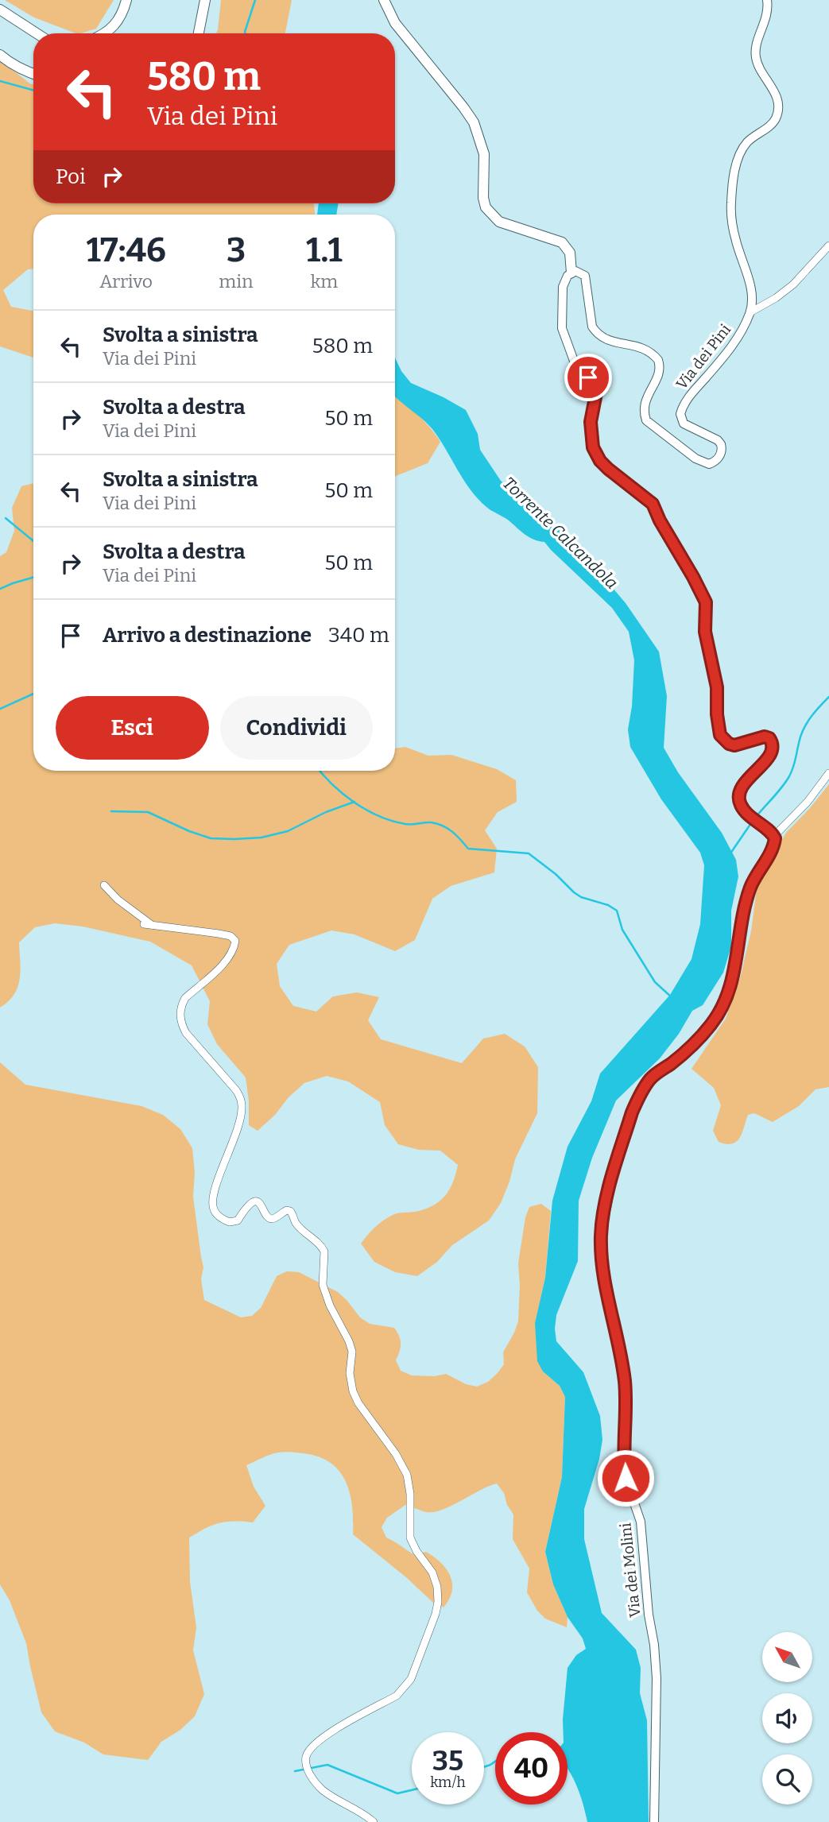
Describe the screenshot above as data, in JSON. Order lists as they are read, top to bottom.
{
  "streets": {
    "street": ["Via dei Pini", "Via dei Molini"]
  },
  "water": ["Torrente Calcandola"],
  "north": "top left",
  "page": {
    "turn": ["580 m", "Via dei Pini"],
    "then": "Poi",
    "eta": [
      "17:46",
      "Arrivo",
      "3",
      "min",
      "1.1",
      "km"
    ],
    "list": [
      {
        "name": "Svolta a sinistra",
        "note": "Via dei Pini",
        "value": "580 m"
      },
      {
        "name": "Svolta a destra",
        "note": "Via dei Pini",
        "value": "50 m"
      },
      {
        "name": "Svolta a sinistra",
        "note": "Via dei Pini",
        "value": "50 m"
      },
      {
        "name": "Svolta a destra",
        "note": "Via dei Pini",
        "value": "50 m"
      },
      {
        "name": "Arrivo a destinazione",
        "value": "340 m"
      }
    ],
    "buttons": ["Esci", "Condividi"],
    "speed": "35 km/h",
    "limit": "40"
  }
}
